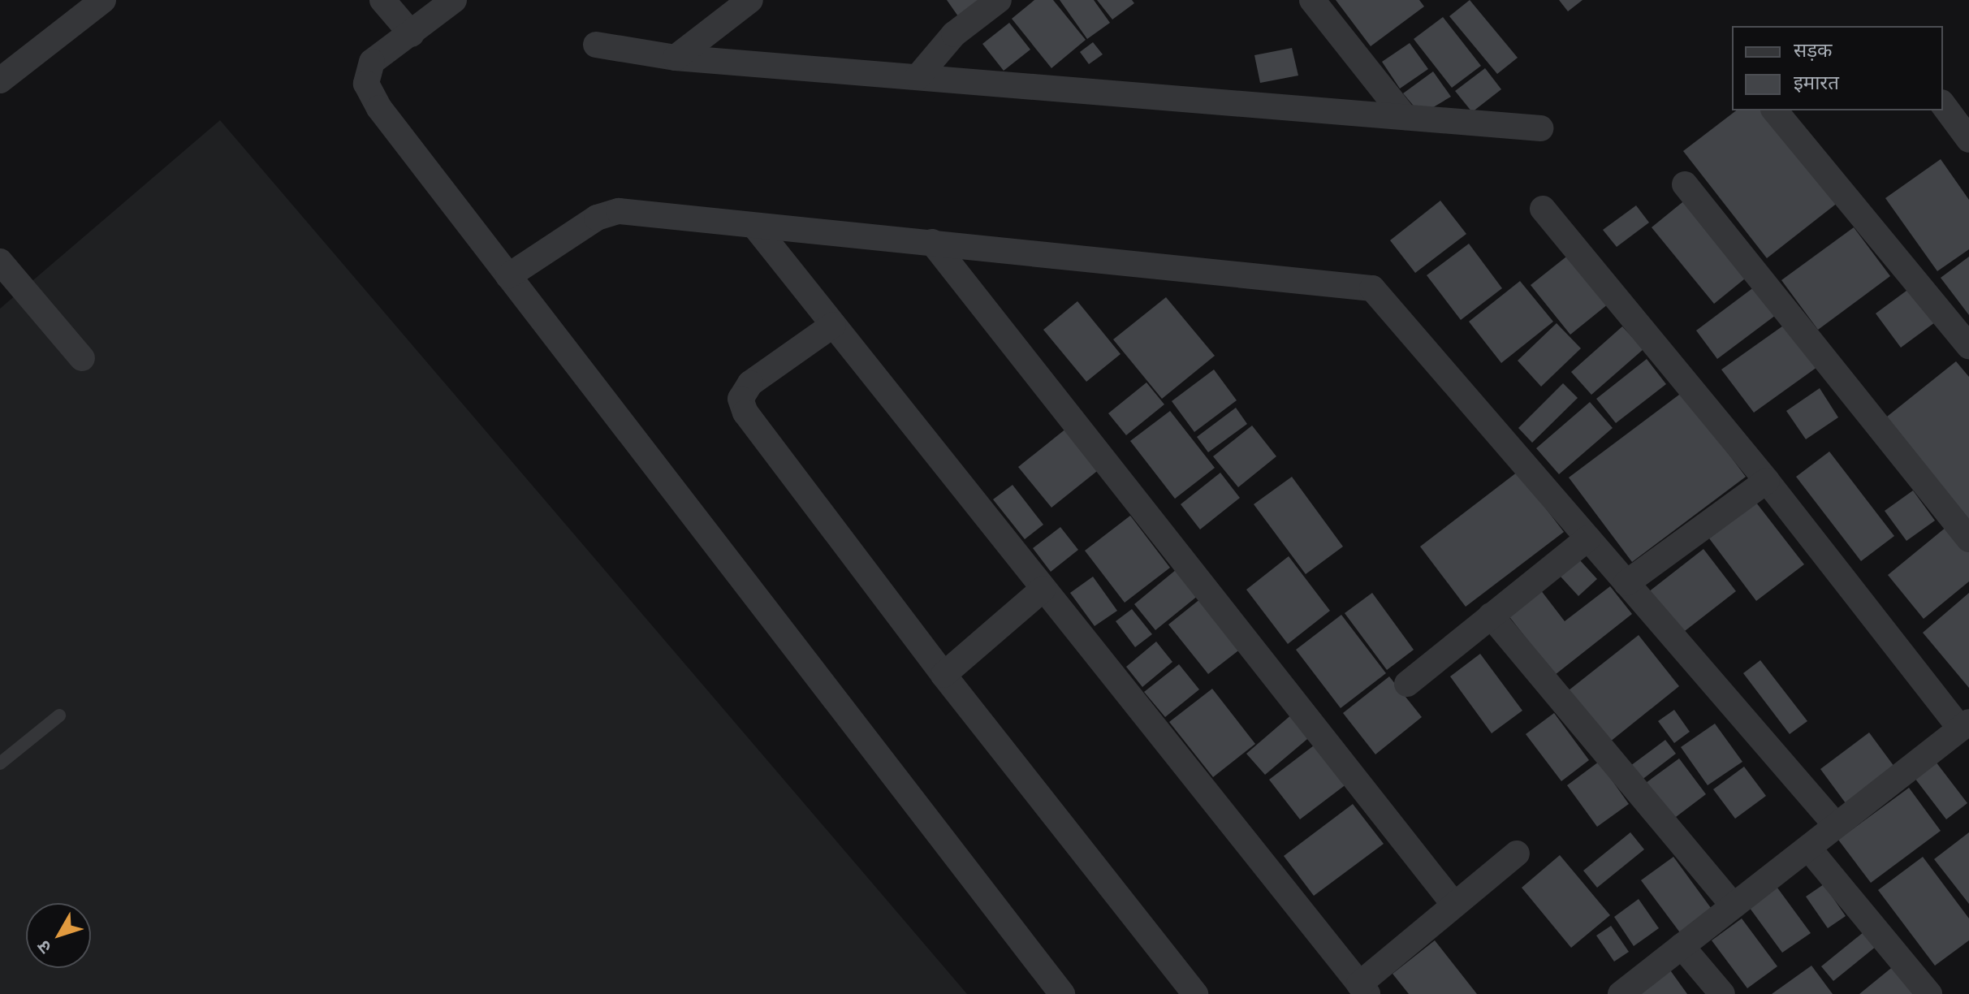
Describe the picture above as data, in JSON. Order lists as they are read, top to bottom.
{
  "legend": ["सड़क", "इमारत"],
  "north": "bottom left"
}
